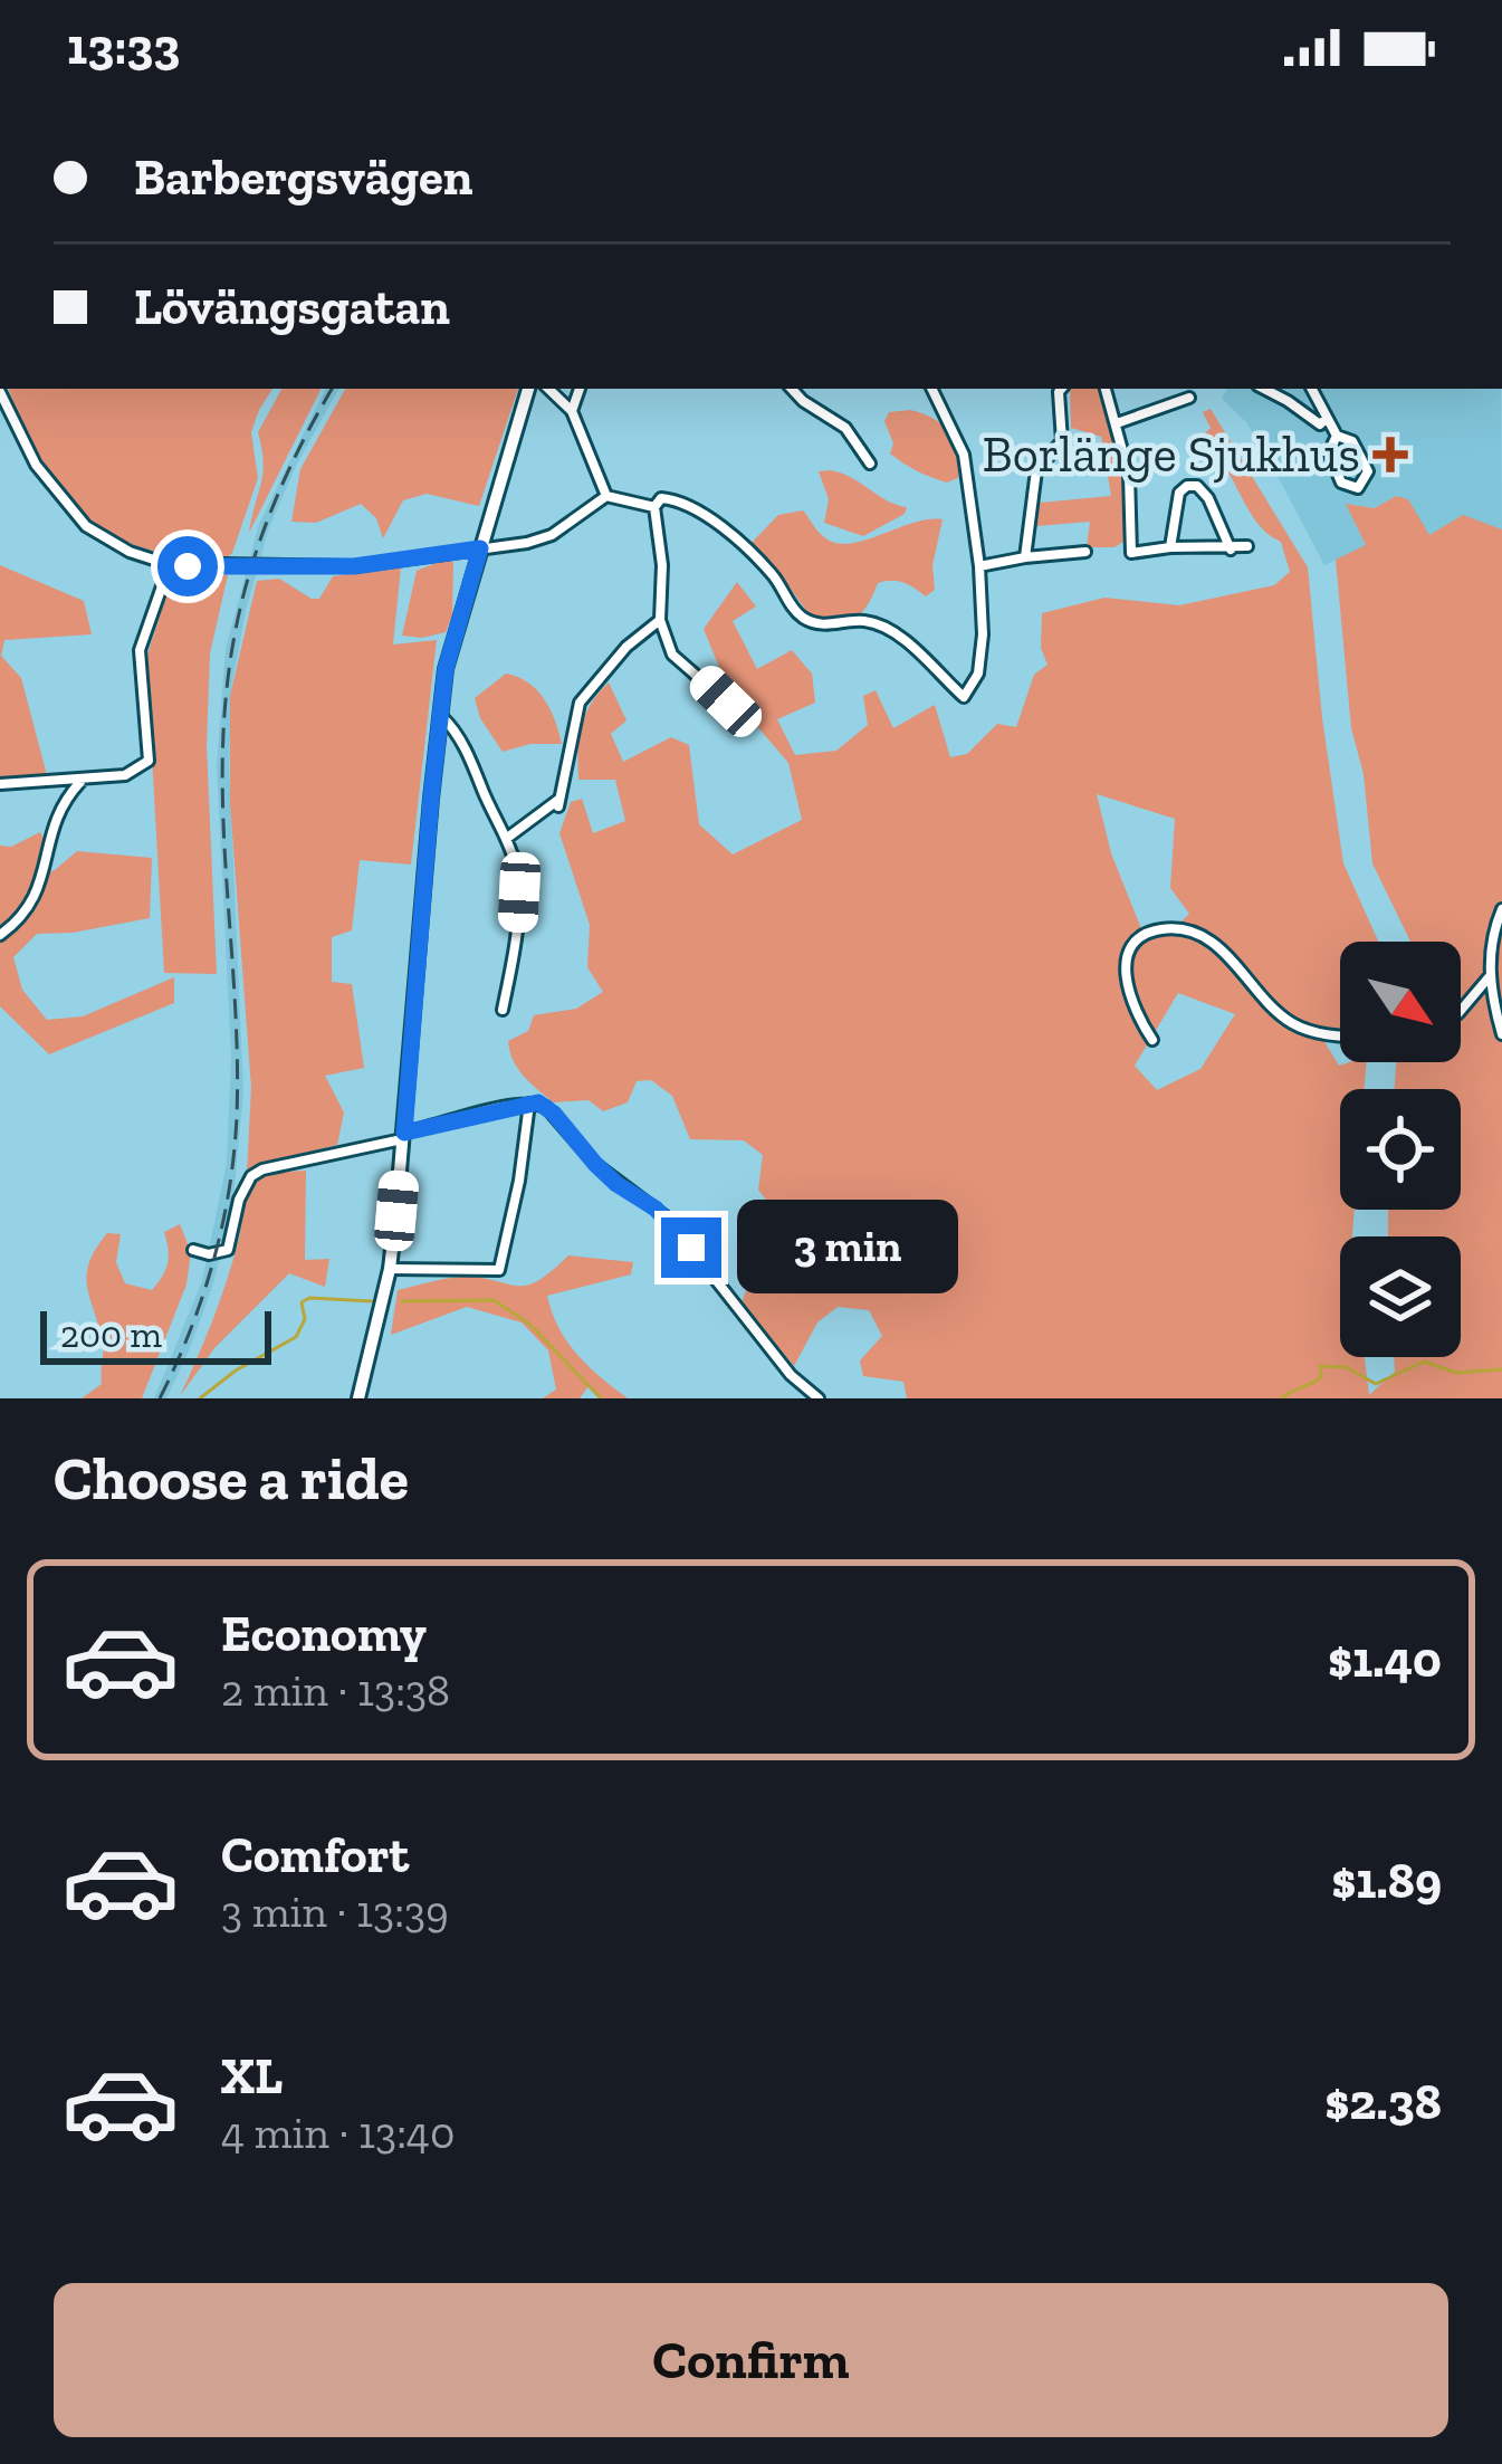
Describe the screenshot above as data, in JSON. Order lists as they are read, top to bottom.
{
  "places": {
    "health": ["Borlänge Sjukhus"]
  },
  "scale_bar": "200 m",
  "north": "bottom right",
  "page": {
    "status": "13:33",
    "banner": ["Barbergsvägen", "Lövängsgatan"],
    "bubble": "3 min",
    "scale": "200 m",
    "heading": "Choose a ride",
    "list": [
      {
        "name": "Economy",
        "note": "2 min · 13:38",
        "value": "$1.40"
      },
      {
        "name": "Comfort",
        "note": "3 min · 13:39",
        "value": "$1.89"
      },
      {
        "name": "XL",
        "note": "4 min · 13:40",
        "value": "$2.38"
      }
    ],
    "buttons": "Confirm"
  }
}
